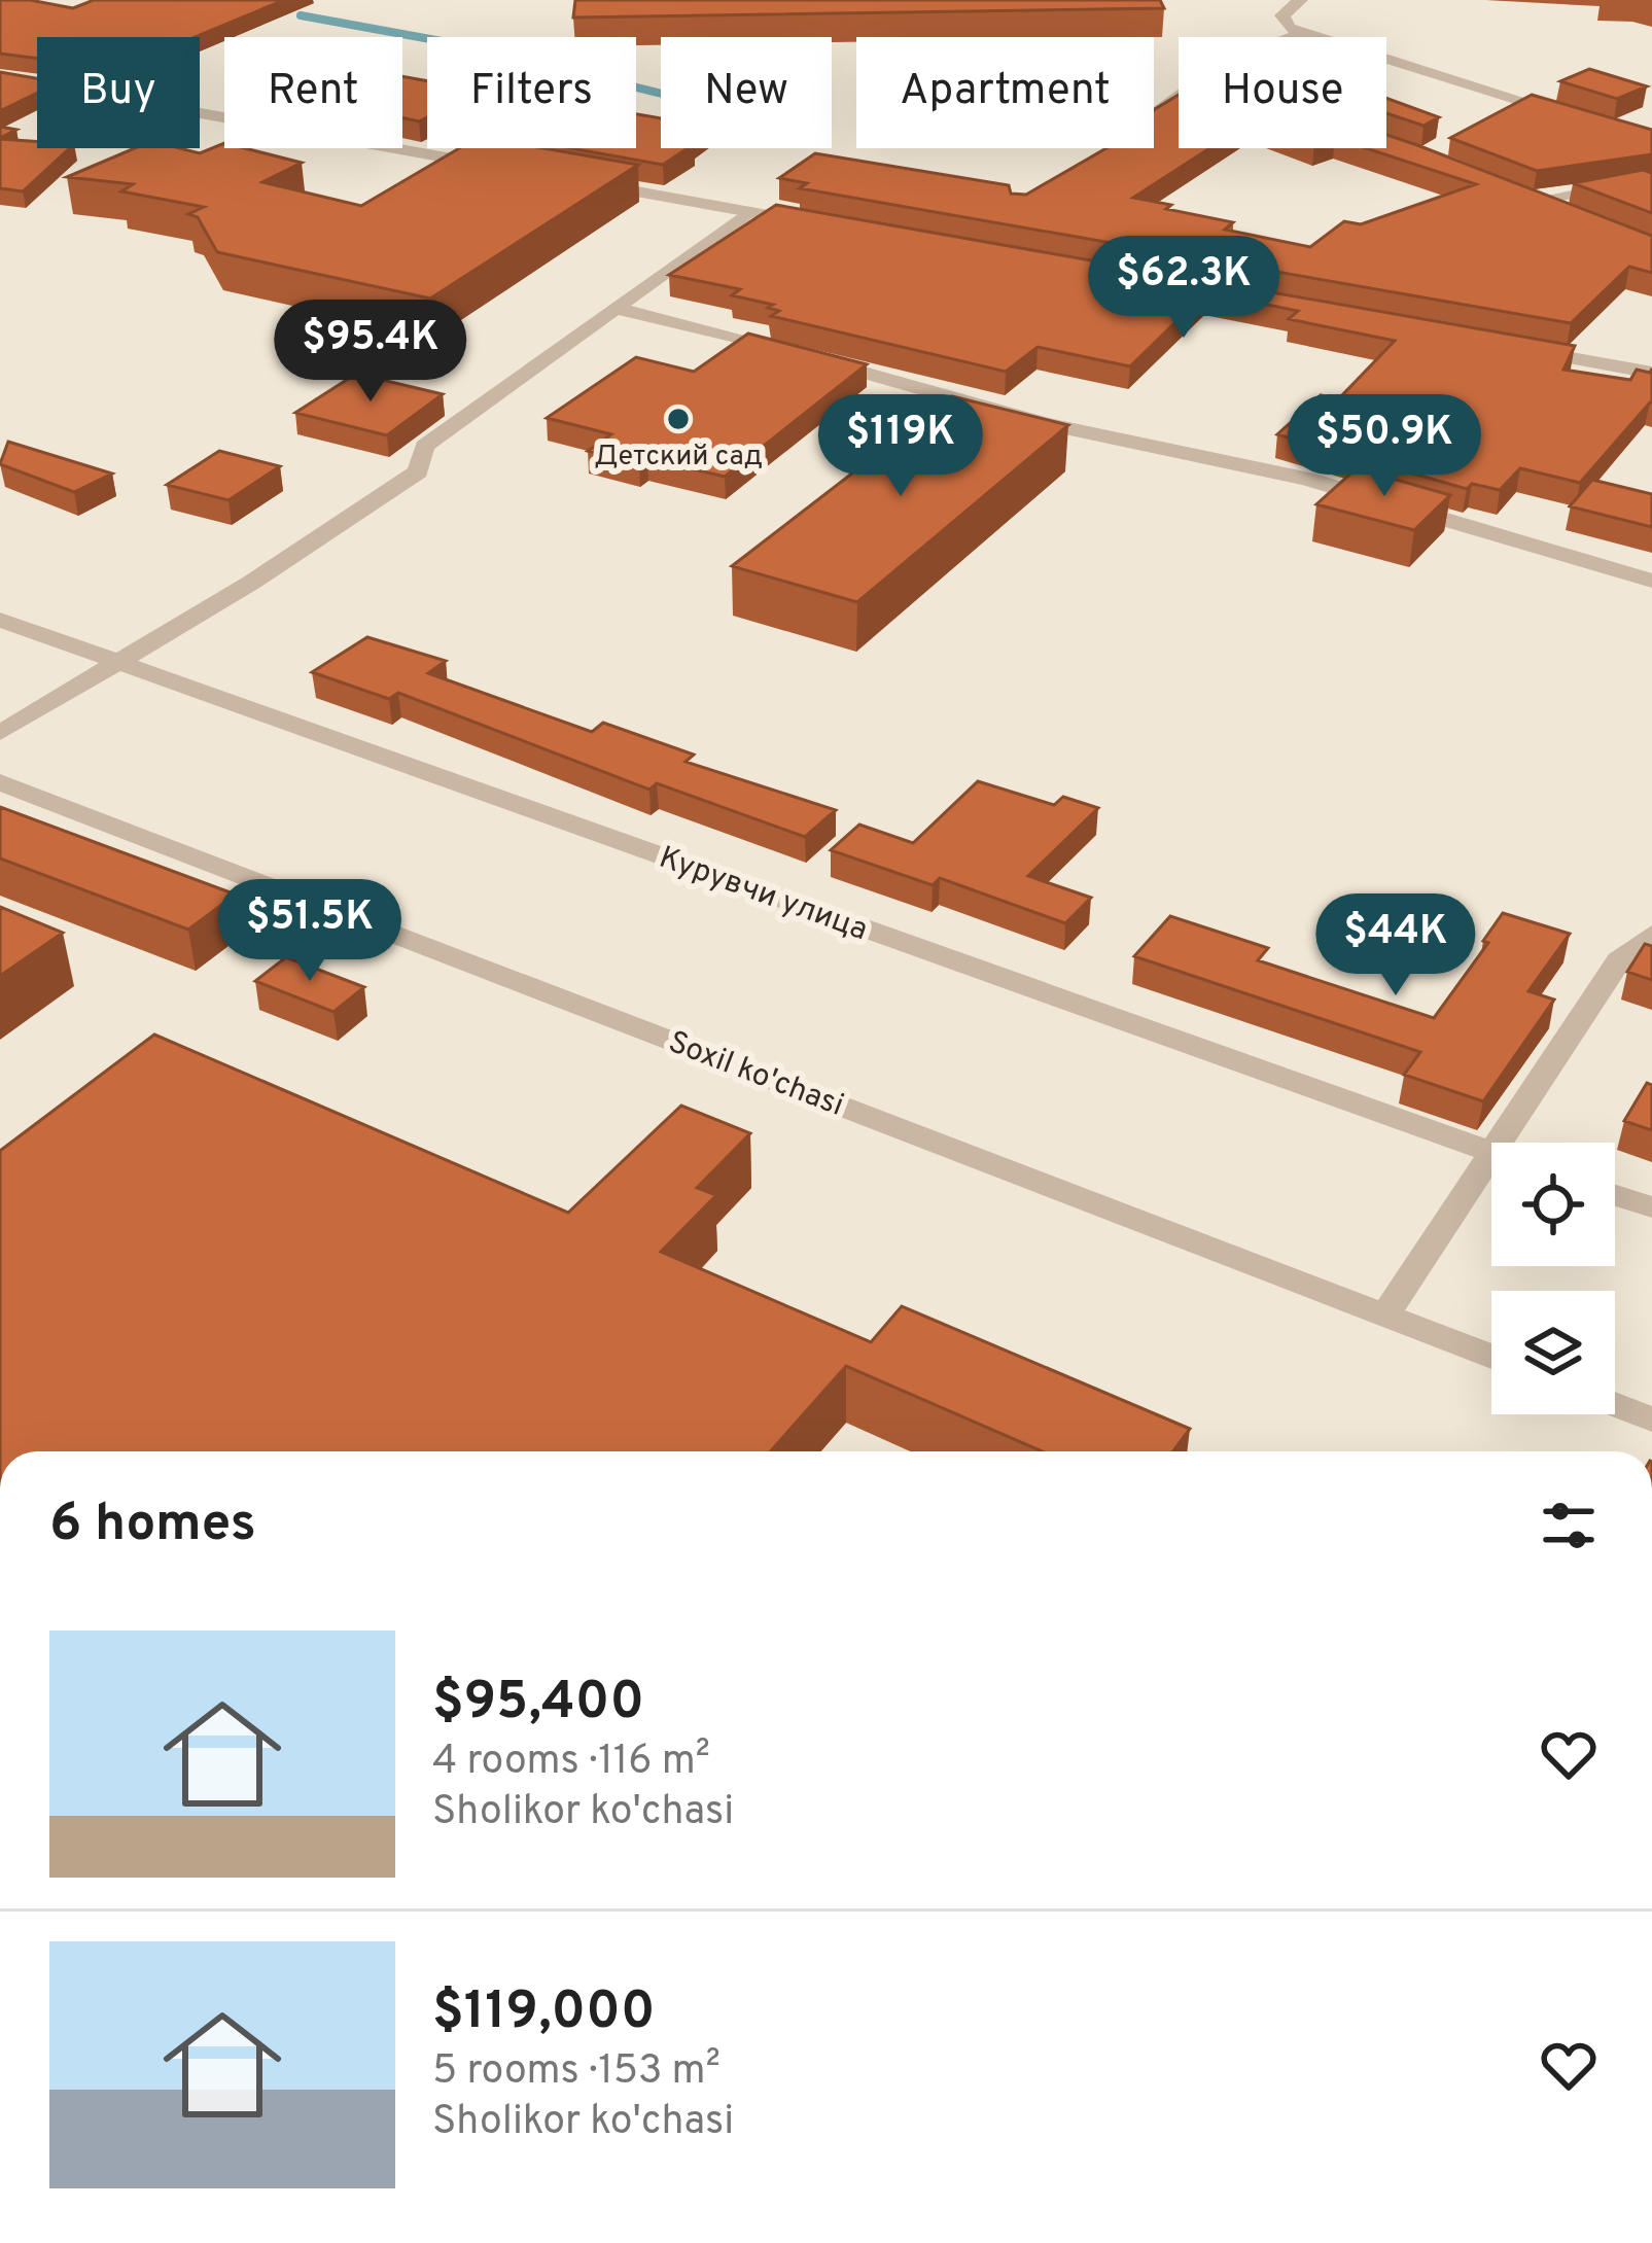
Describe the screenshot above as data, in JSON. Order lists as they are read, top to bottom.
{
  "streets": {
    "street": ["Курувчи улица", "Soxil ko'chasi"]
  },
  "places": ["Детский сад"],
  "page": {
    "chip": [
      "Buy",
      "Rent",
      "Filters",
      "New",
      "Apartment",
      "House"
    ],
    "price": [
      "$62.3K",
      "$95.4K",
      "$119K",
      "$50.9K",
      "$51.5K",
      "$44K"
    ],
    "heading": "6 homes",
    "list": [
      {
        "name": "$95,400",
        "note": "4 rooms · 116 m² · Sholikor ko'chasi"
      },
      {
        "name": "$119,000",
        "note": "5 rooms · 153 m² · Sholikor ko'chasi"
      }
    ]
  }
}
